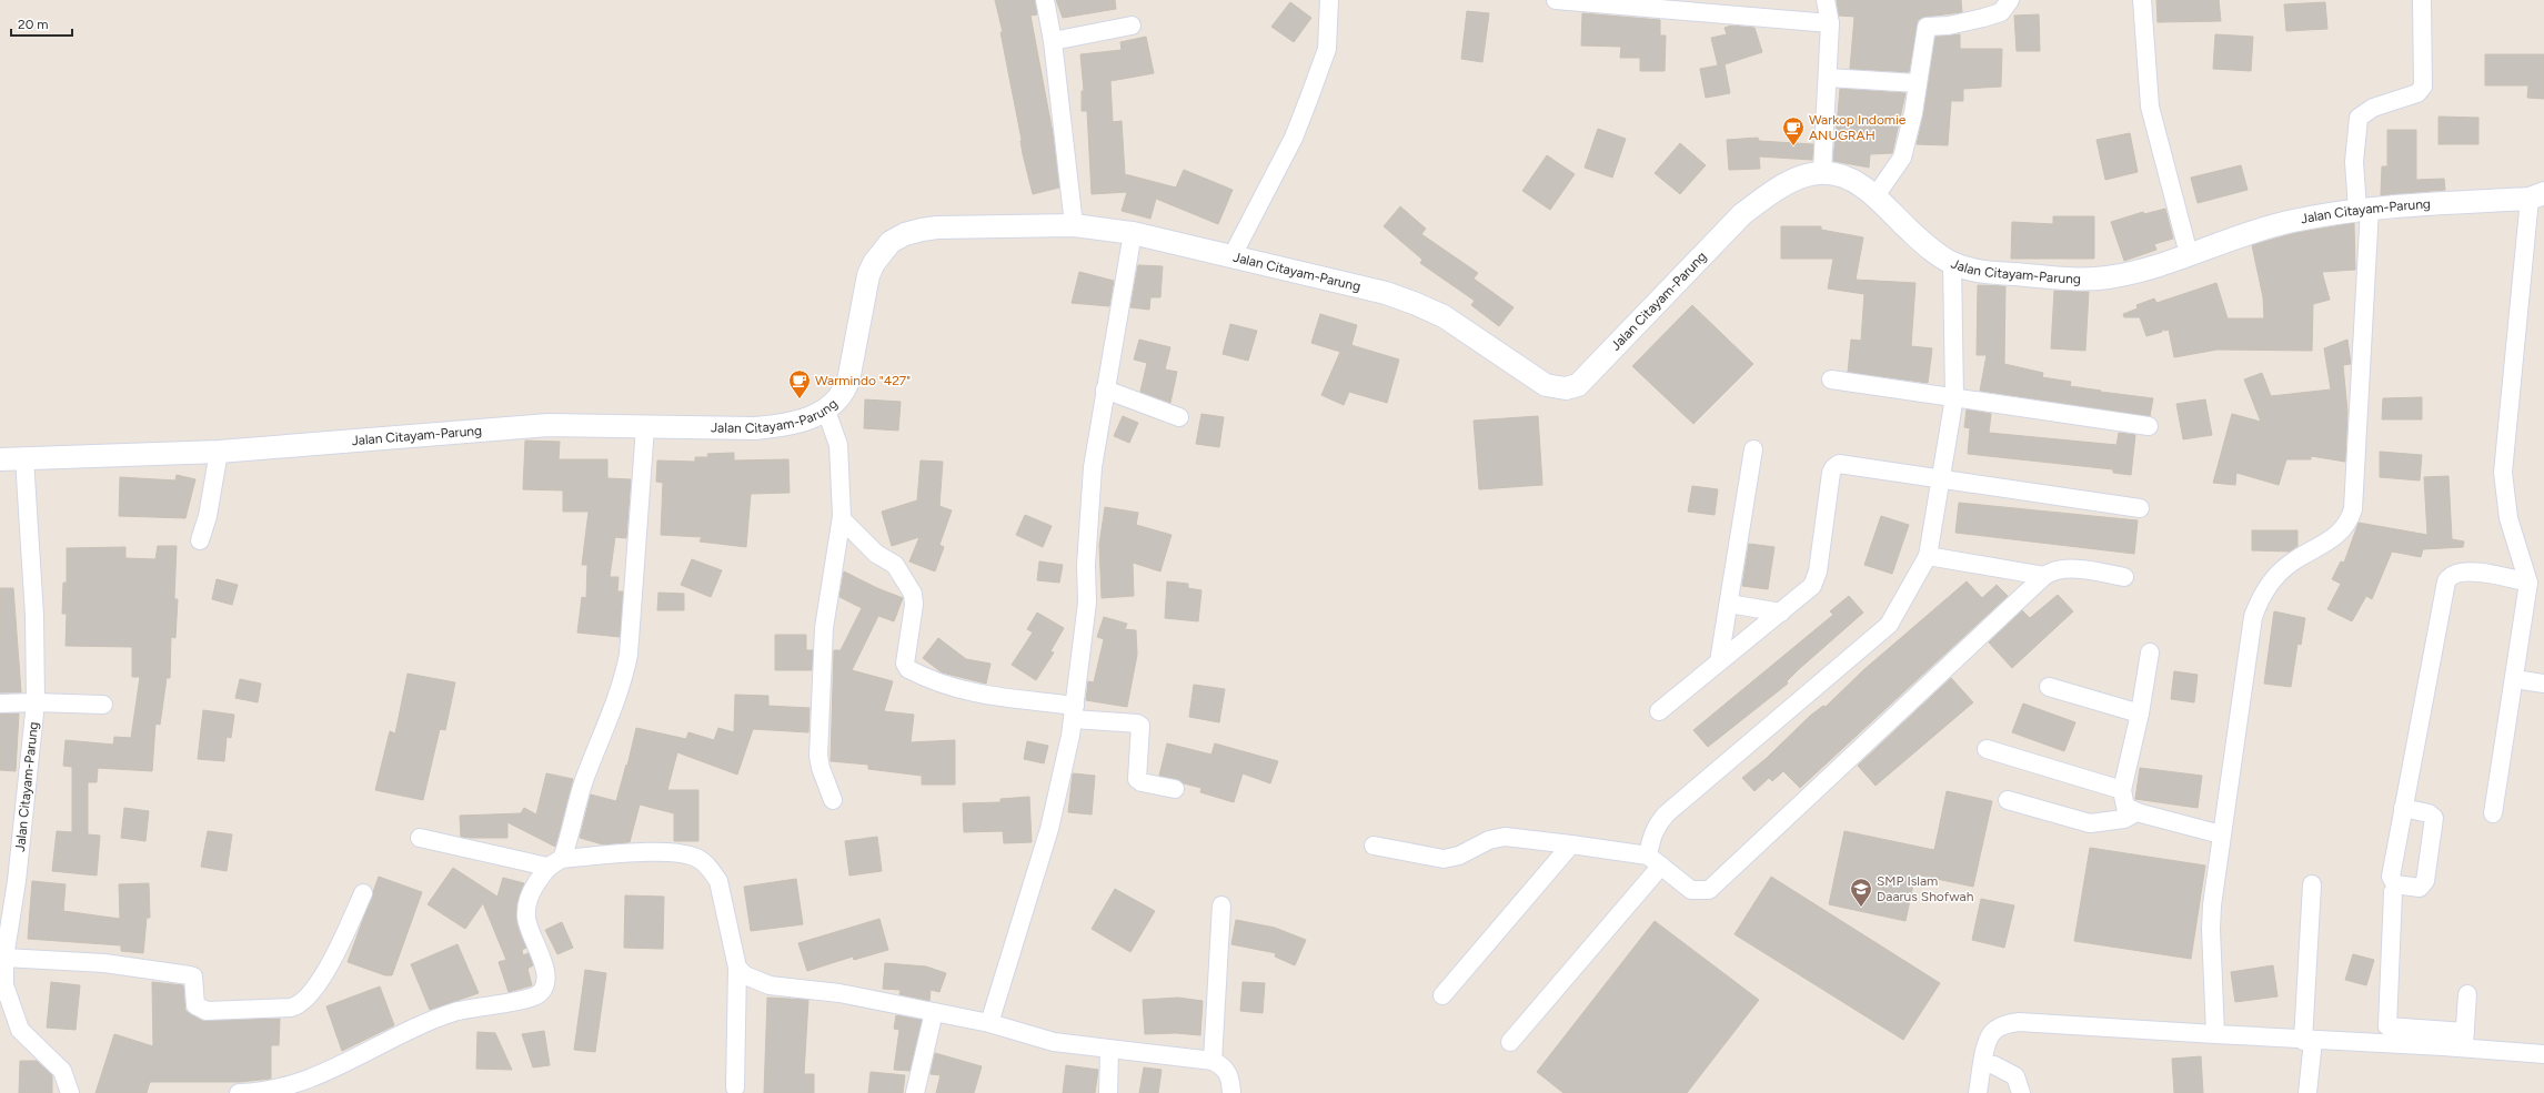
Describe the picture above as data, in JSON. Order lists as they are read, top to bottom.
{
  "streets": {
    "street": ["Jalan Citayam-Parung"]
  },
  "places": {
    "cafe": ["Warkop Indomie ANUGRAH", "Warmindo \"427\""],
    "school or university": ["SMP Islam Daarus Shofwah"]
  },
  "scale_bar": "20 m"
}
